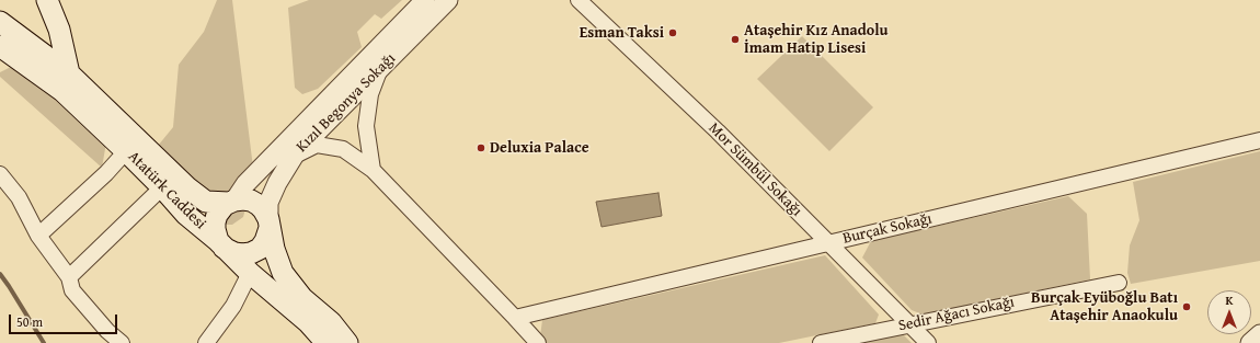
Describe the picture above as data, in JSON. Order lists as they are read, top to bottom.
{
  "streets": {
    "main road": ["Atatürk Caddesi"],
    "street": [
      "Kızıl Begonya Sokağı",
      "Mor Sümbül Sokağı",
      "Burçak Sokağı",
      "Sedir Ağacı Sokağı"
    ]
  },
  "crossings": [
    ["Kızıl Begonya Sokağı", "Atatürk Caddesi"],
    ["Mor Sümbül Sokağı", "Burçak Sokağı"],
    ["Mor Sümbül Sokağı", "Sedir Ağacı Sokağı"]
  ],
  "places": [
    "Esman Taksi",
    "Ataşehir Kız Anadolu İmam Hatip Lisesi",
    "Deluxia Palace",
    "Burçak Eyüboğlu Batı Ataşehir Anaokulu"
  ],
  "scale_bar": "50 m",
  "north": "top"
}
